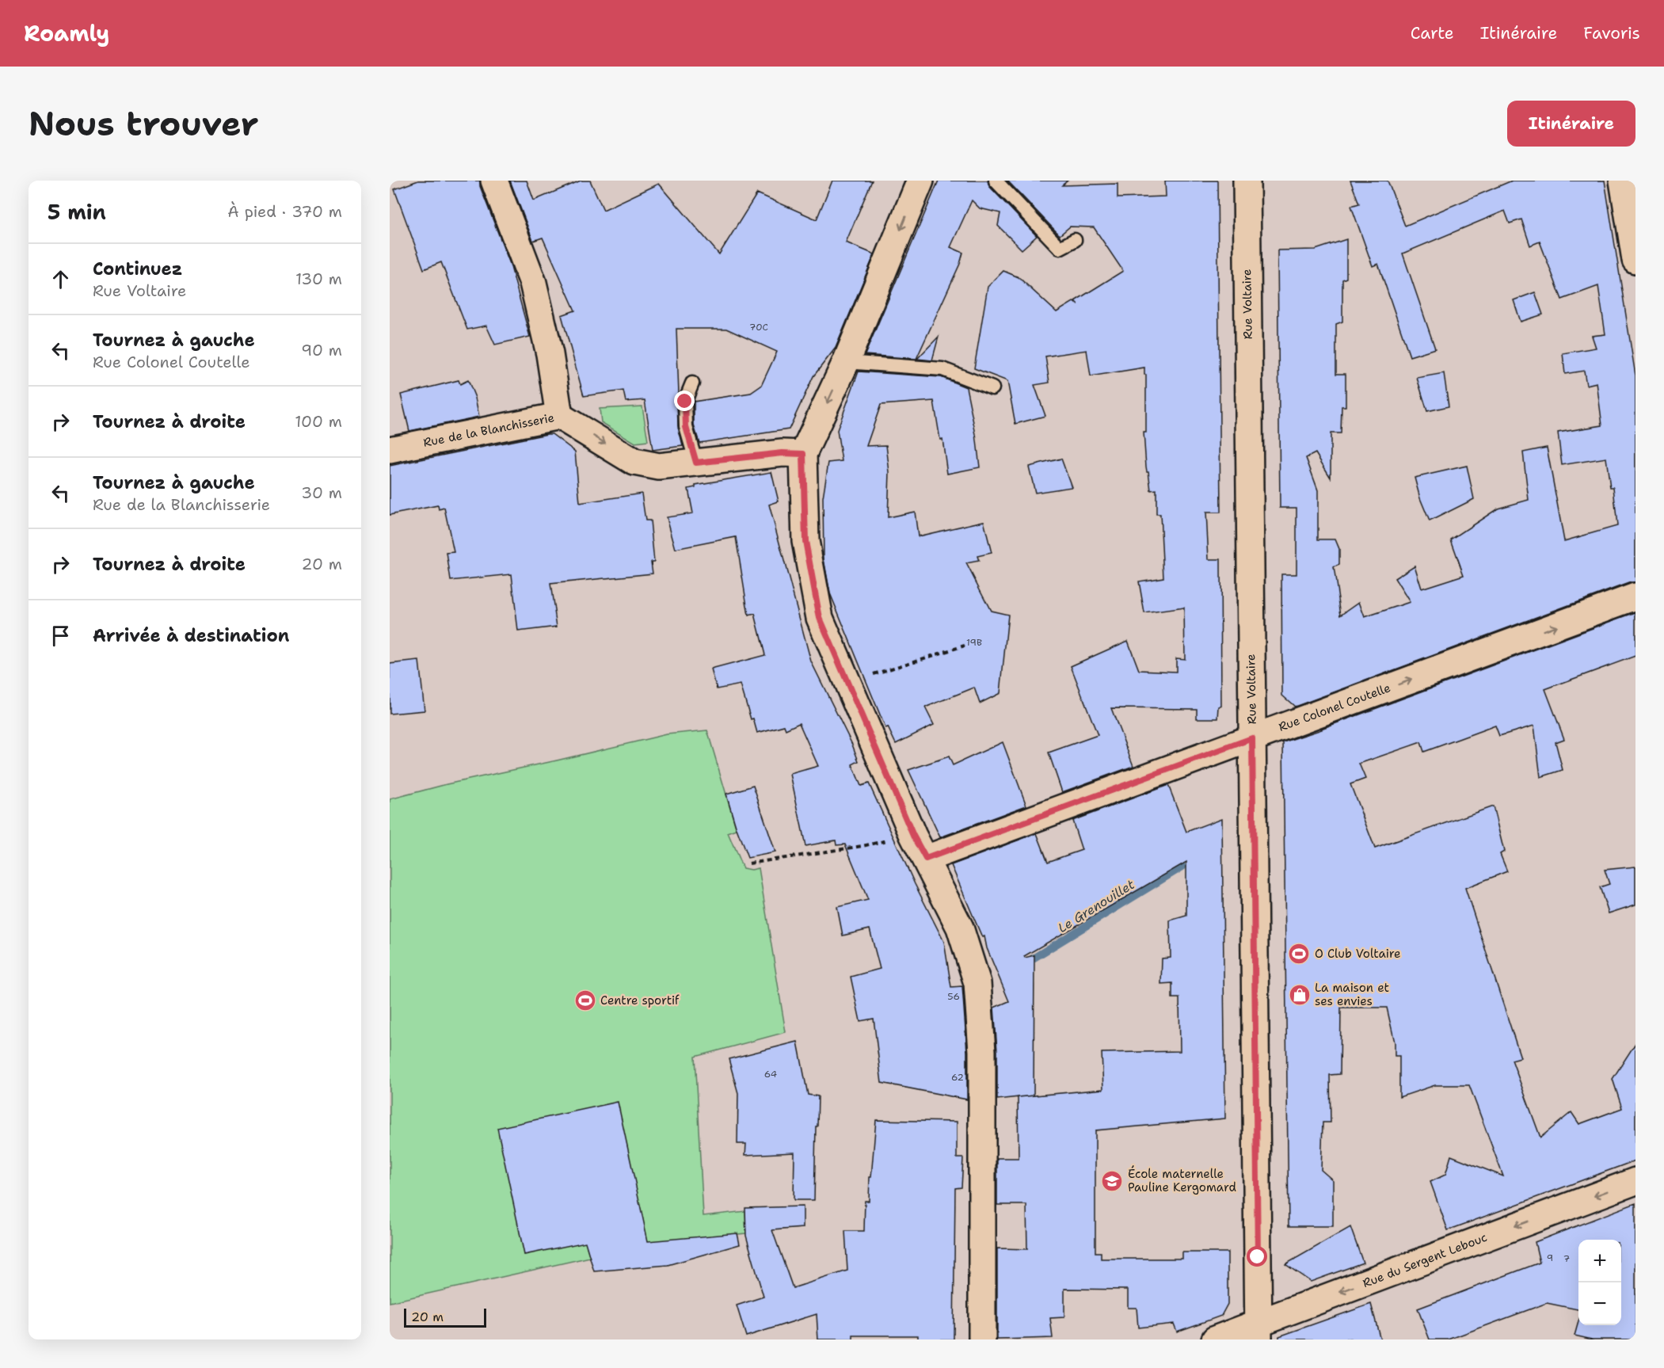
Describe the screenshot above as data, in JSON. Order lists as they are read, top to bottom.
{
  "streets": {
    "street": [
      "Rue Voltaire",
      "Rue de la Blanchisserie",
      "Rue Colonel Coutelle",
      "Rue du Sergent Lebouc"
    ]
  },
  "crossings": [
    ["Rue Voltaire", "Rue Colonel Coutelle"],
    ["Rue Voltaire", "Rue du Sergent Lebouc"]
  ],
  "one_way": ["Rue Colonel Coutelle", "Rue du Sergent Lebouc"],
  "water": ["Le Grenouillet"],
  "places": {
    "sports": ["O Club Voltaire", "Centre sportif"],
    "shop": ["La maison et ses envies"],
    "school or university": ["École maternelle Pauline Kergomard"]
  },
  "house_numbers": [
    "70C",
    "19B",
    "56",
    "64",
    "62",
    "9",
    "7"
  ],
  "scale_bar": "20 m",
  "page": {
    "header": "Roamly",
    "nav": ["Carte", "Itinéraire", "Favoris"],
    "buttons": "Itinéraire",
    "title": "Nous trouver",
    "heading": ["5 min", "À pied · 370 m"],
    "list": [
      ["Continuez", "Rue Voltaire", "130 m"],
      ["Tournez à gauche", "Rue Colonel Coutelle", "90 m"],
      ["Tournez à droite", "100 m"],
      ["Tournez à gauche", "Rue de la Blanchisserie", "30 m"],
      ["Tournez à droite", "20 m"],
      "Arrivée à destination"
    ],
    "map_buttons": ["+", "−"],
    "scale": "20 m"
  }
}
